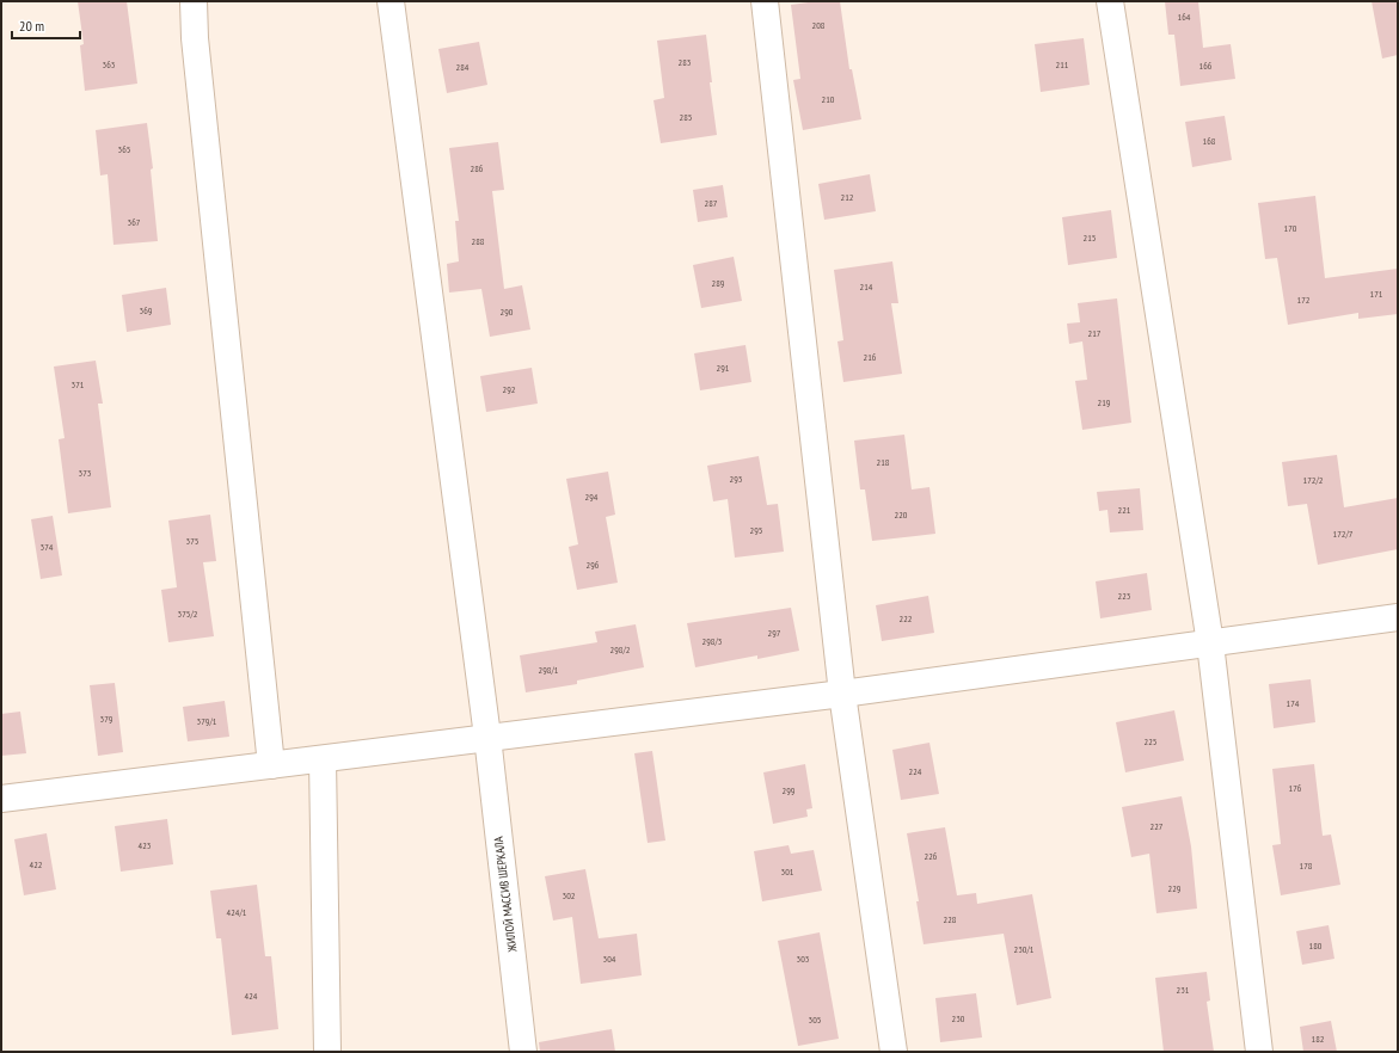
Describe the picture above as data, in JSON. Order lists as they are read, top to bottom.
{
  "streets": {
    "street": ["ЖИЛОЙ МАССИВ ШЕРКАЛА"]
  },
  "house_numbers": [
    "164",
    "208",
    "283",
    "363",
    "211",
    "166",
    "284",
    "210",
    "285",
    "168",
    "365",
    "286",
    "212",
    "287",
    "367",
    "170",
    "215",
    "288",
    "289",
    "214",
    "171",
    "172",
    "369",
    "290",
    "217",
    "216",
    "291",
    "371",
    "292",
    "219",
    "218",
    "373",
    "293",
    "172/2",
    "294",
    "221",
    "220",
    "295",
    "172/7",
    "375",
    "374",
    "296",
    "223",
    "375/2",
    "222",
    "297",
    "298/3",
    "298/2",
    "298/1",
    "174",
    "379",
    "379/1",
    "225",
    "224",
    "176",
    "299",
    "227",
    "423",
    "226",
    "422",
    "178",
    "301",
    "229",
    "302",
    "424/1",
    "228",
    "180",
    "230/1",
    "304",
    "303",
    "231",
    "424",
    "230",
    "305",
    "182"
  ],
  "scale_bar": "20 m"
}
